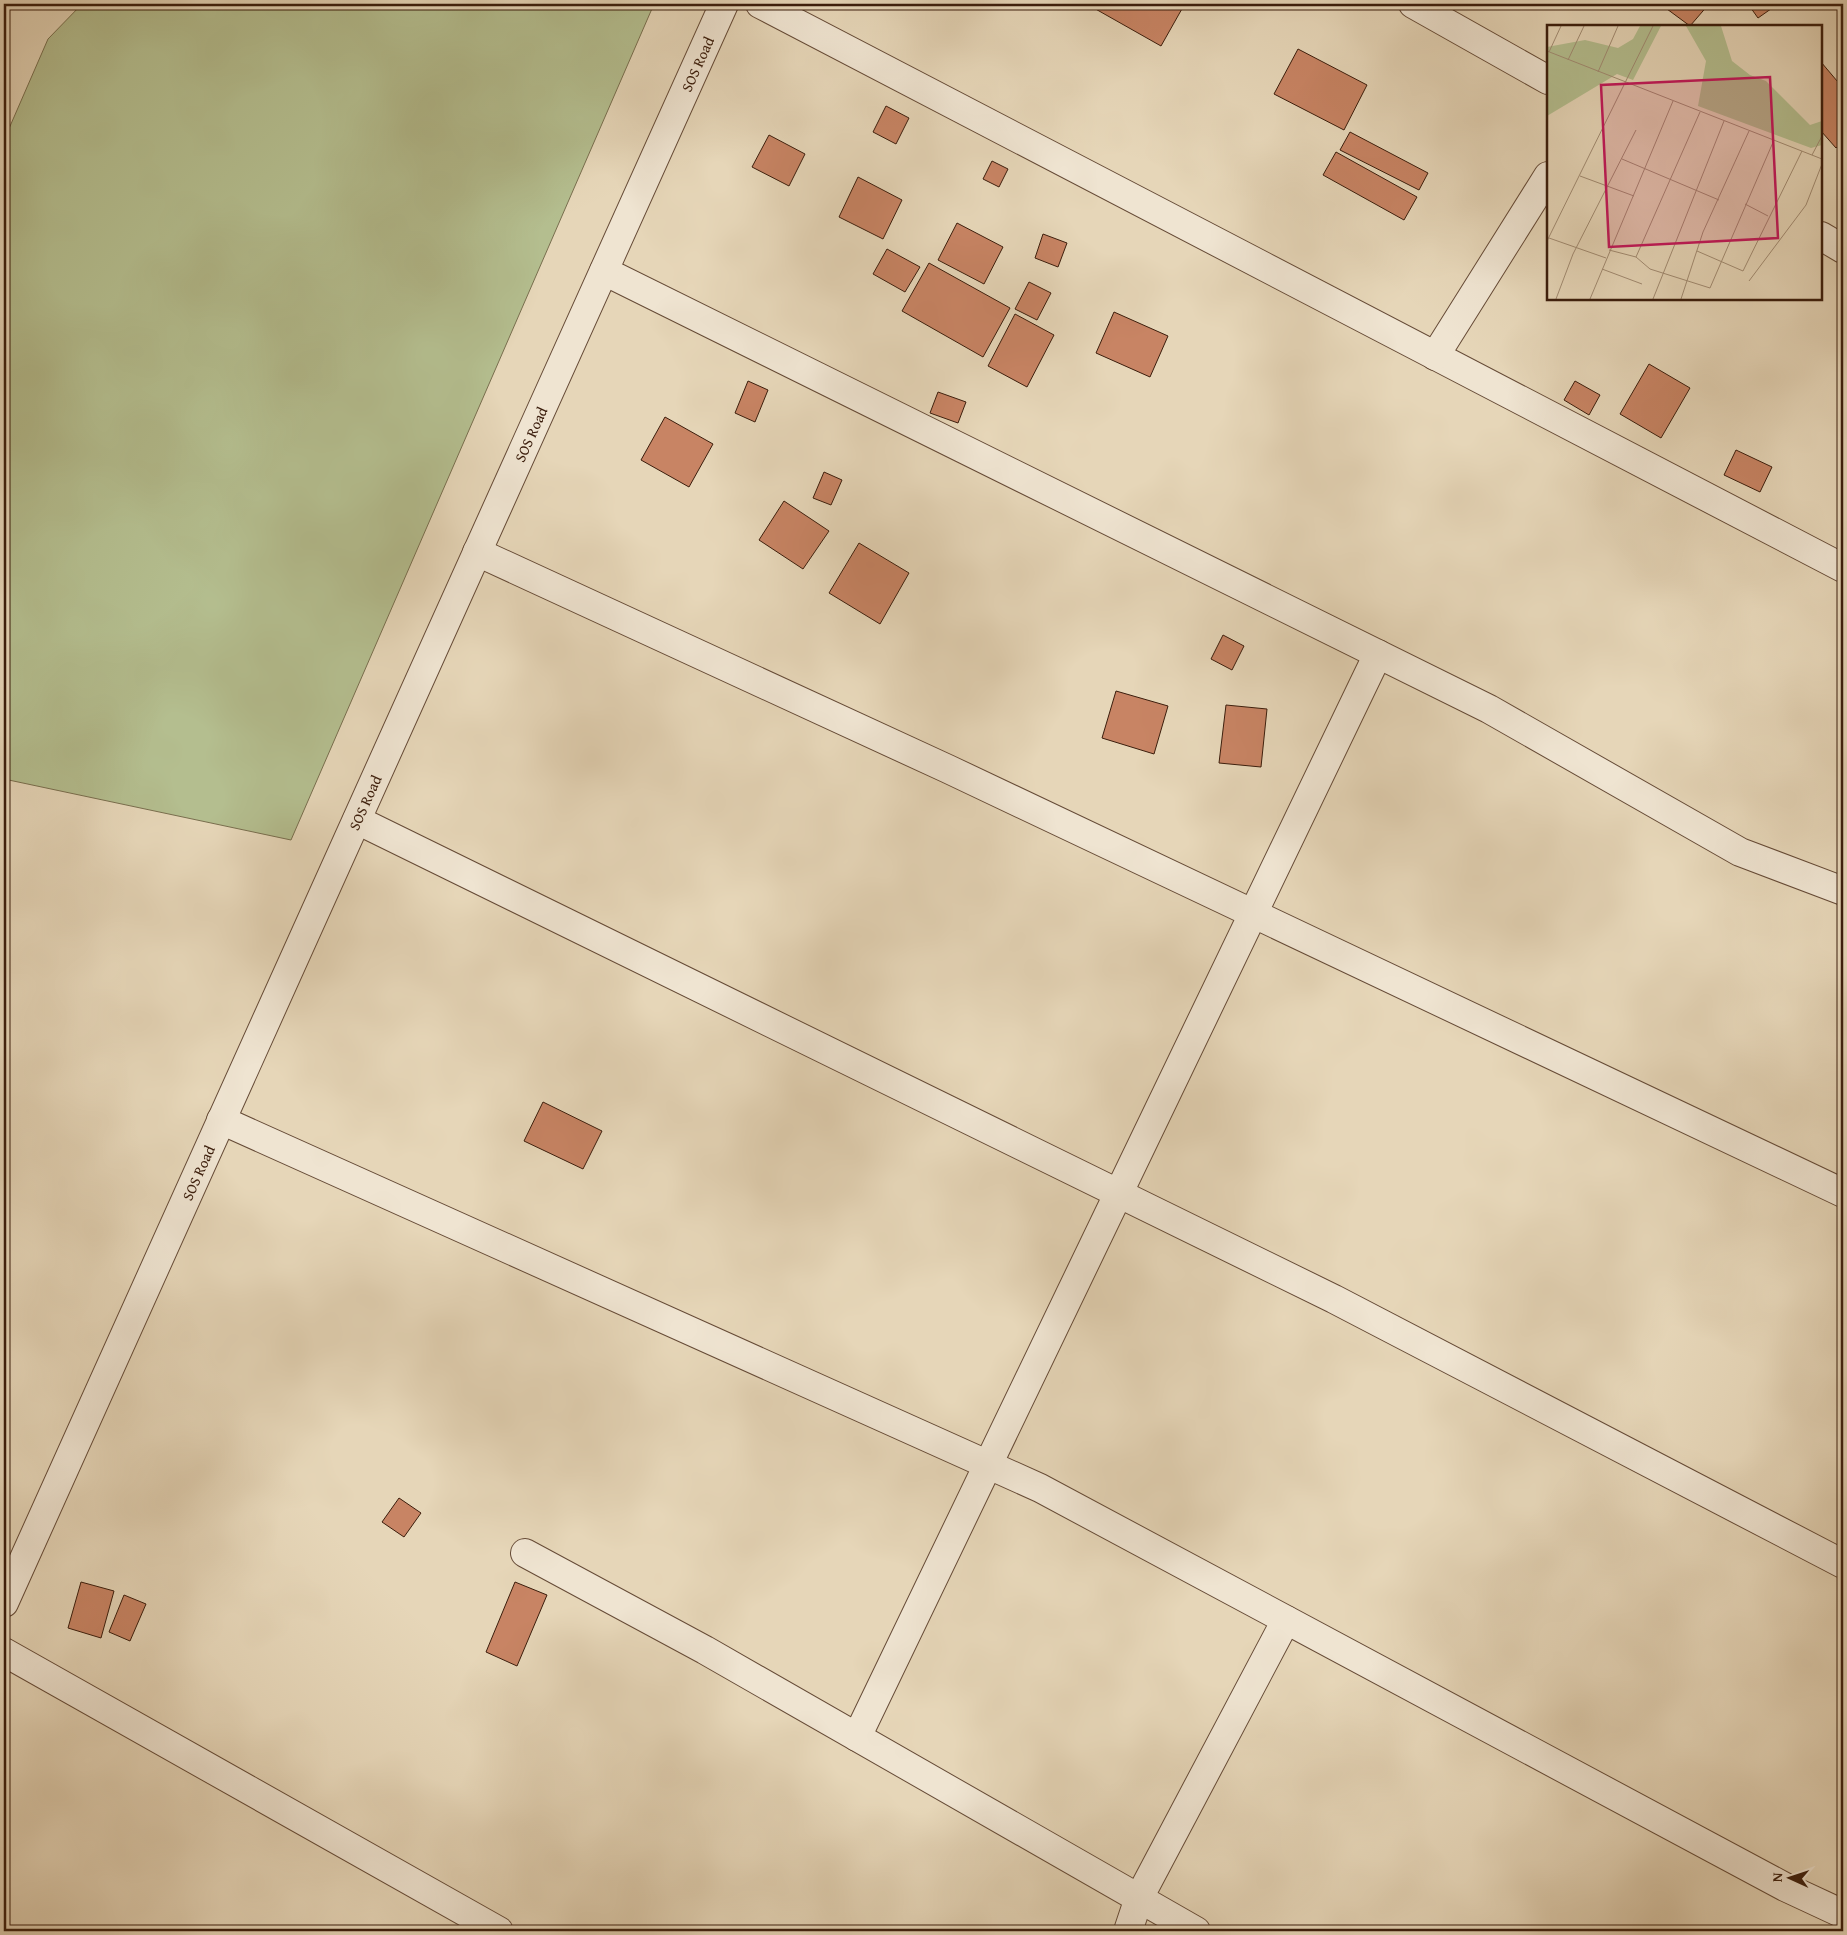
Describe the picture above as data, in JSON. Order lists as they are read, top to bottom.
{
  "streets": {
    "street": ["SOS Road"]
  },
  "north": "left"
}
